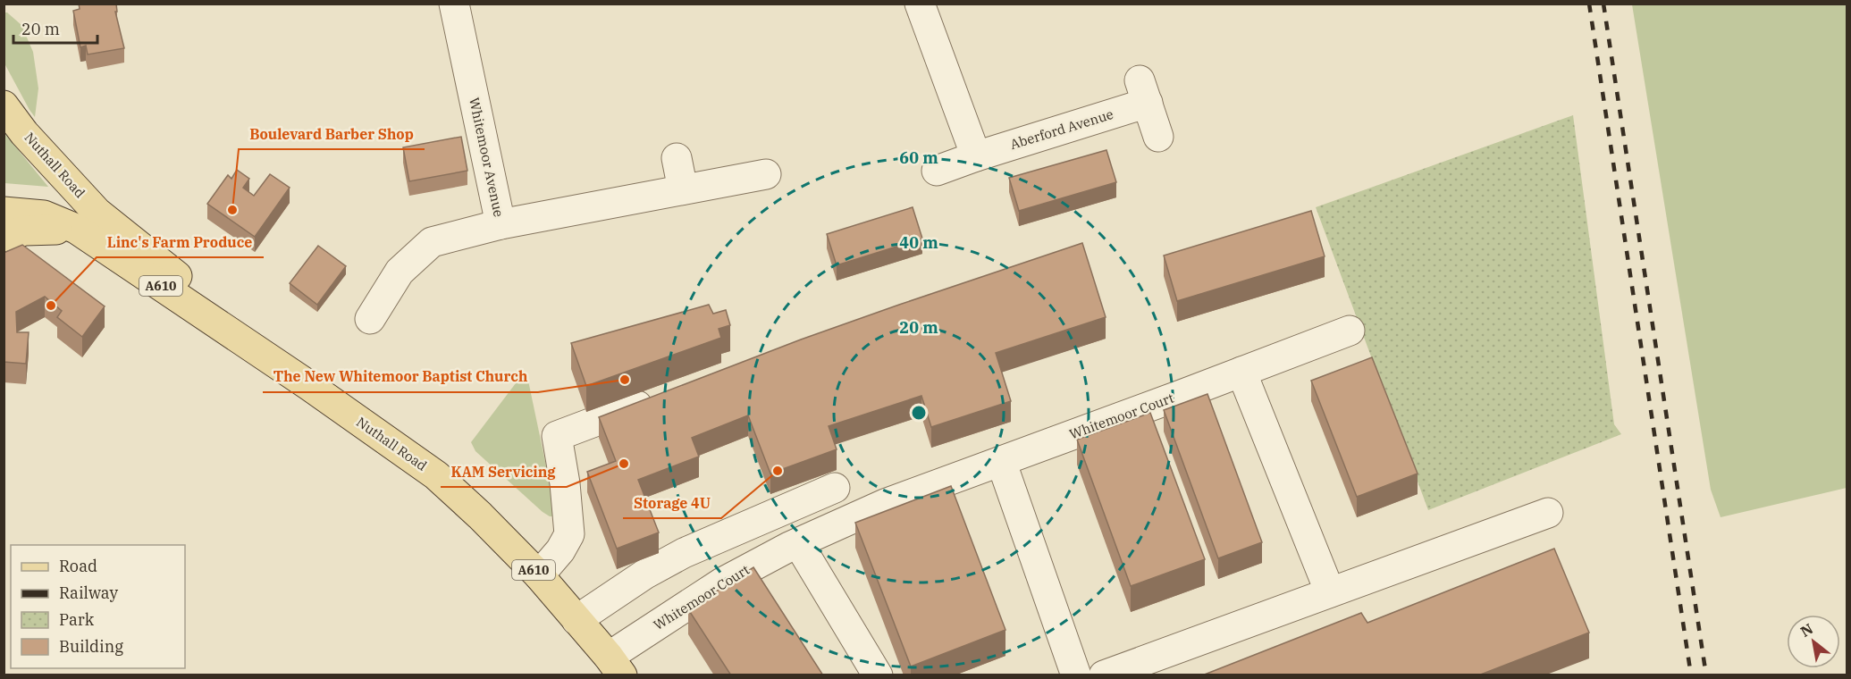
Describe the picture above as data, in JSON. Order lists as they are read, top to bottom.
{
  "streets": {
    "main road": ["Nuthall Road", "A610"],
    "street": ["Aberford Avenue", "Whitemoor Avenue", "Whitemoor Court"]
  },
  "crossings": [
    ["Nuthall Road", "Whitemoor Court"]
  ],
  "places": [
    "Boulevard Barber Shop",
    "Linc's Farm Produce",
    "The New Whitemoor Baptist Church",
    "KAM Servicing",
    "Storage 4U"
  ],
  "legend": [
    "Road",
    "Railway",
    "Park",
    "Building"
  ],
  "scale_bar": "20 m",
  "north": "top left",
  "rings": ["60 m", "40 m", "20 m"]
}
